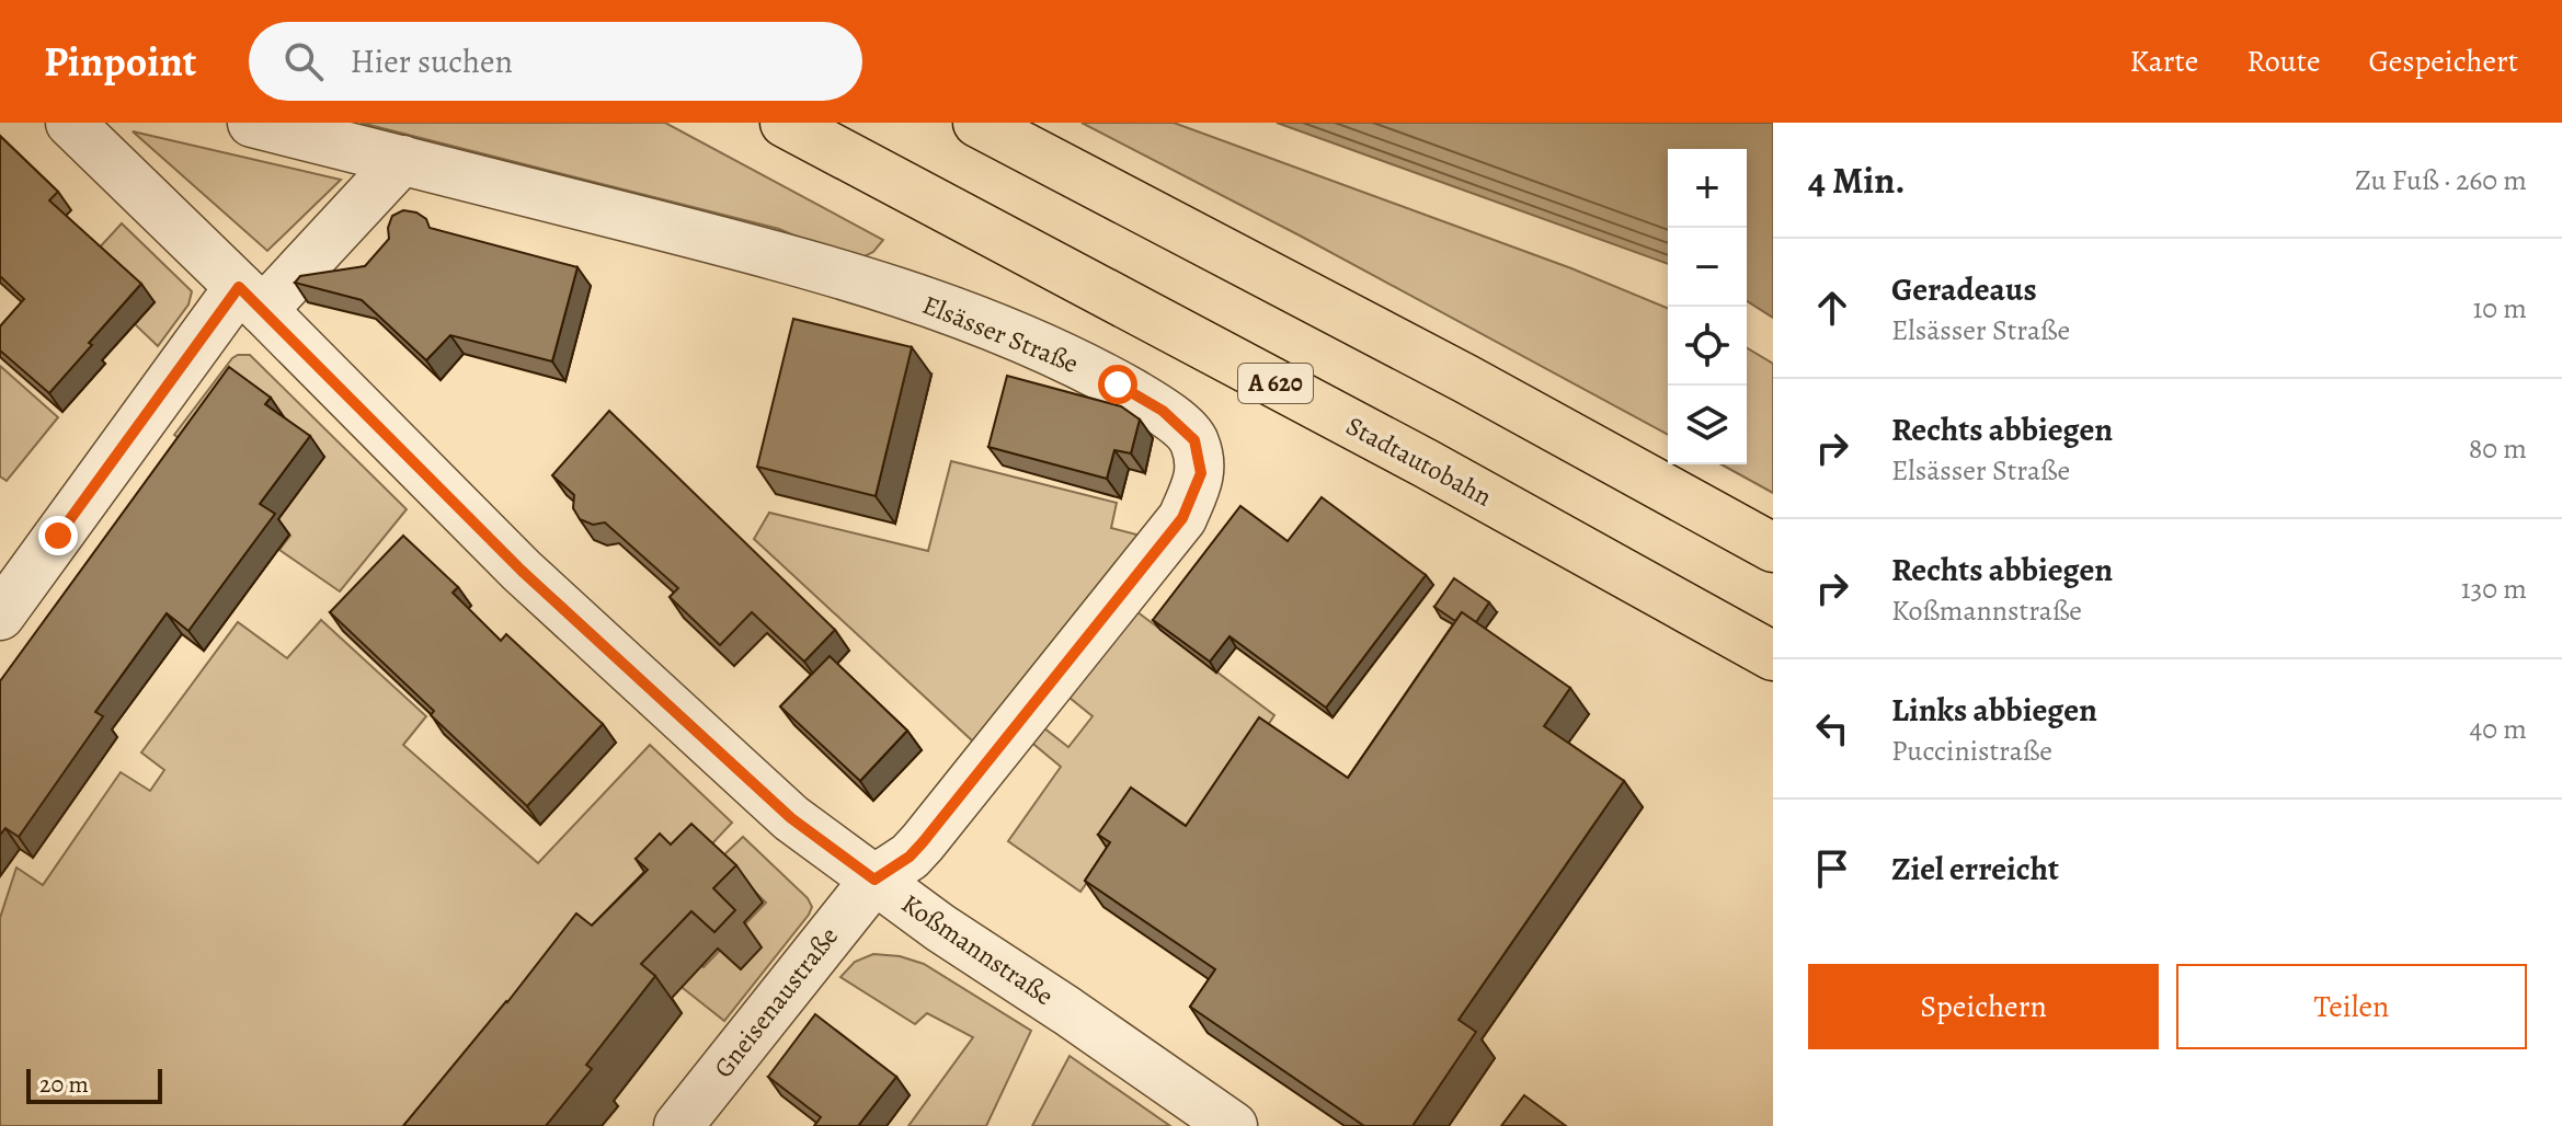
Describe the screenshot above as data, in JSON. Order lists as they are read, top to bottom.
{
  "streets": {
    "highway": ["A 620", "Stadtautobahn"],
    "street": ["Elsässer Straße", "Koßmannstraße", "Gneisenaustraße"]
  },
  "crossings": [
    ["Elsässer Straße", "Koßmannstraße"],
    ["Elsässer Straße", "Gneisenaustraße"],
    ["Koßmannstraße", "Gneisenaustraße"]
  ],
  "scale_bar": "20 m",
  "page": {
    "header": "Pinpoint",
    "search": "Hier suchen",
    "nav": ["Karte", "Route", "Gespeichert"],
    "heading": ["4 Min.", "Zu Fuß · 260 m"],
    "map_buttons": ["+", "−"],
    "list": [
      ["Geradeaus", "Elsässer Straße", "10 m"],
      ["Rechts abbiegen", "Elsässer Straße", "80 m"],
      ["Rechts abbiegen", "Koßmannstraße", "130 m"],
      ["Links abbiegen", "Puccinistraße", "40 m"],
      "Ziel erreicht"
    ],
    "buttons": ["Speichern", "Teilen"],
    "scale": "20 m"
  }
}
